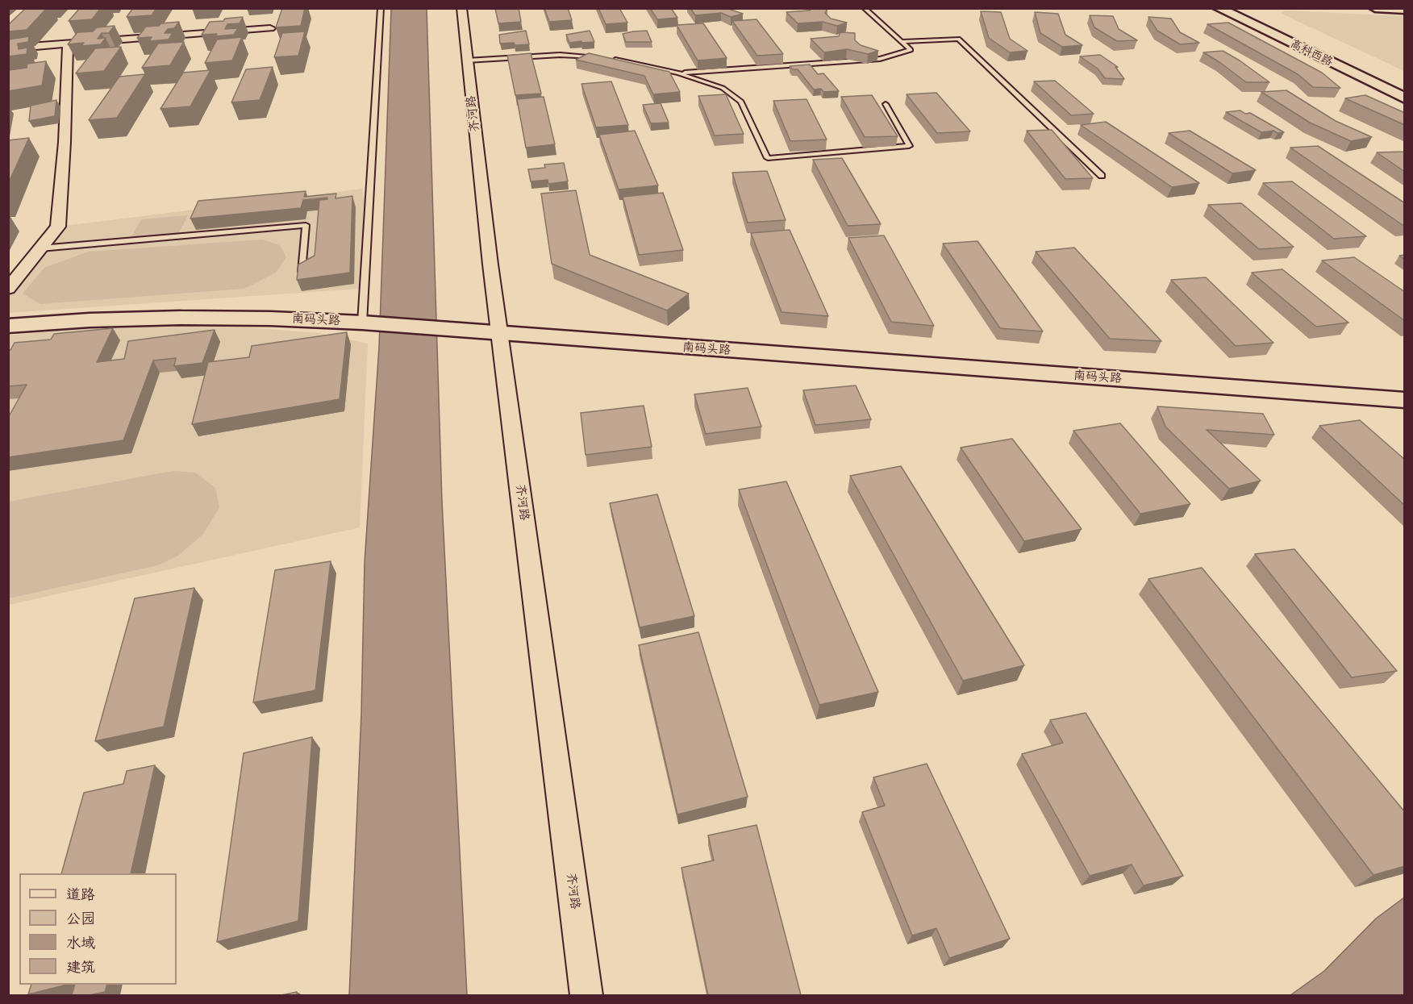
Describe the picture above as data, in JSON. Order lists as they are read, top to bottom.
{
  "streets": {
    "street": ["高科西路", "齐河路", "南码头路"]
  },
  "crossings": [
    ["齐河路", "南码头路"]
  ],
  "legend": [
    "道路",
    "公园",
    "水域",
    "建筑"
  ]
}
